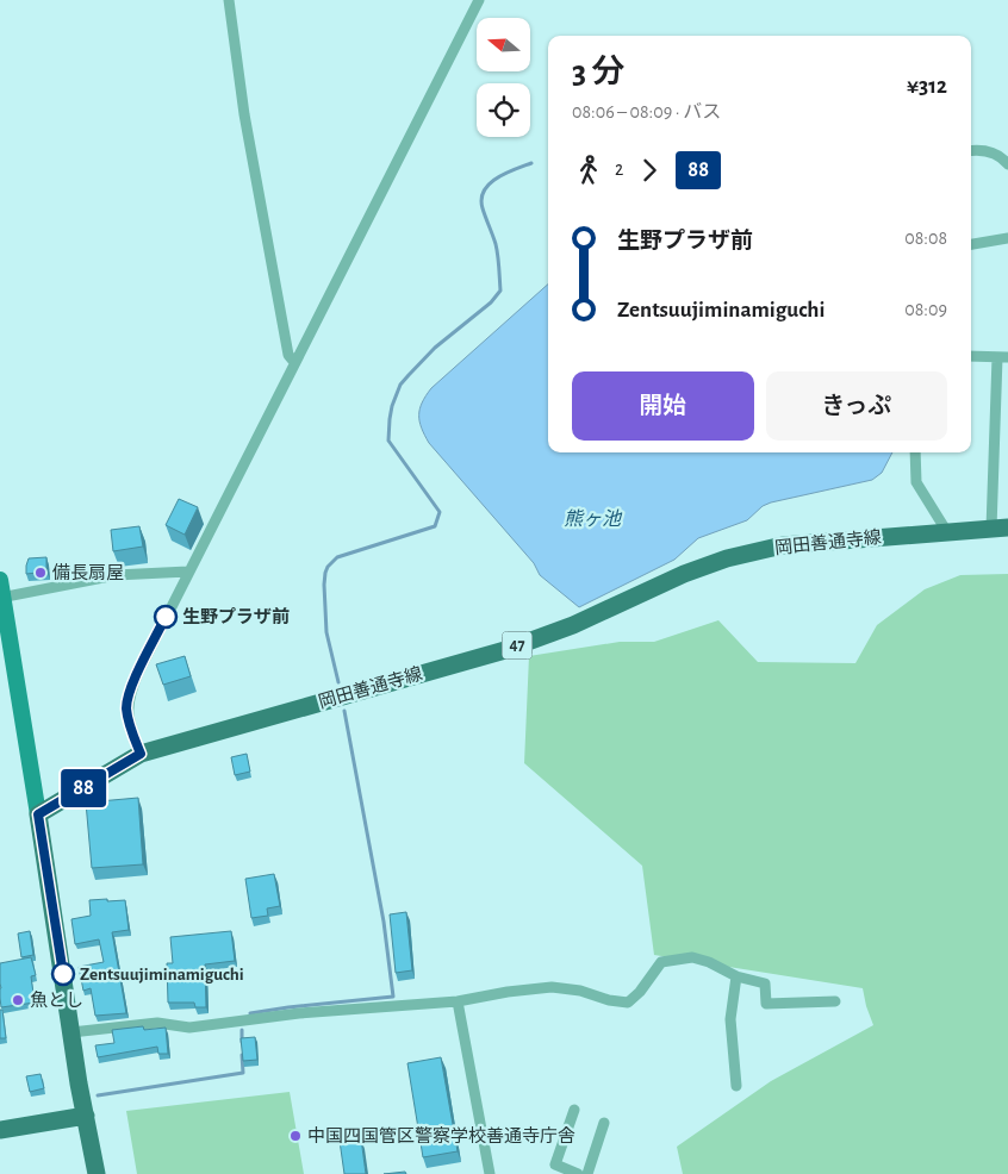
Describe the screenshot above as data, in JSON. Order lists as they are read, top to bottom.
{
  "streets": {
    "main road": ["岡田善通寺線", "47"]
  },
  "water": ["熊ヶ池"],
  "places": [
    "備長扇屋",
    "生野プラザ前",
    "Zentsuujiminamiguchi",
    "魚とし",
    "中国四国管区警察学校善通寺庁舎"
  ],
  "lines": ["bus line 88"],
  "north": "left",
  "page": {
    "on_map": "88",
    "heading": ["3 分", "08:06 – 08:09 · バス", "¥312"],
    "legs": ["2", "88"],
    "list": [
      {
        "name": "生野プラザ前",
        "value": "08:08"
      },
      {
        "name": "Zentsuujiminamiguchi",
        "value": "08:09"
      }
    ],
    "buttons": ["開始", "きっぷ"]
  }
}
